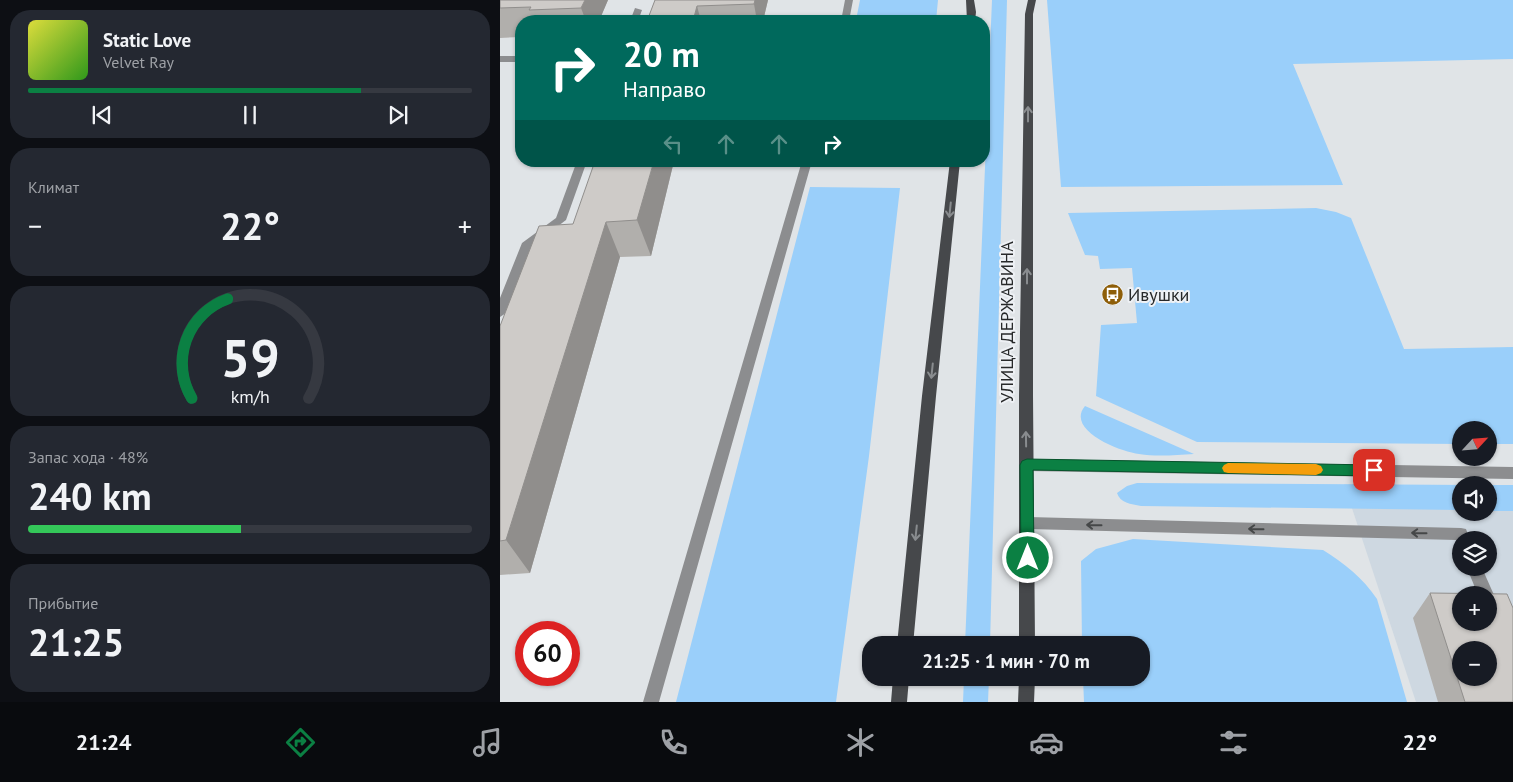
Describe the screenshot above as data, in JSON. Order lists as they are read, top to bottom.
{
  "streets": {
    "main road": ["УЛИЦА ДЕРЖАВИНА"]
  },
  "places": {
    "bus stop": ["Ивушки"]
  },
  "north": "top right",
  "page": {
    "turn": ["20 m", "Направо"],
    "song": ["Static Love", "Velvet Ray"],
    "tile": [
      "Климат",
      ["Запас хода · 48%", "240 km"],
      ["Прибытие", "21:25"]
    ],
    "heat": ["−", "22°", "+"],
    "map_buttons": ["+", "−"],
    "limit": "60",
    "trip": "21:25 · 1 мин · 70 m",
    "tabs": ["21:24", "22°"],
    "gauge": ["59", "km/h"]
  }
}
